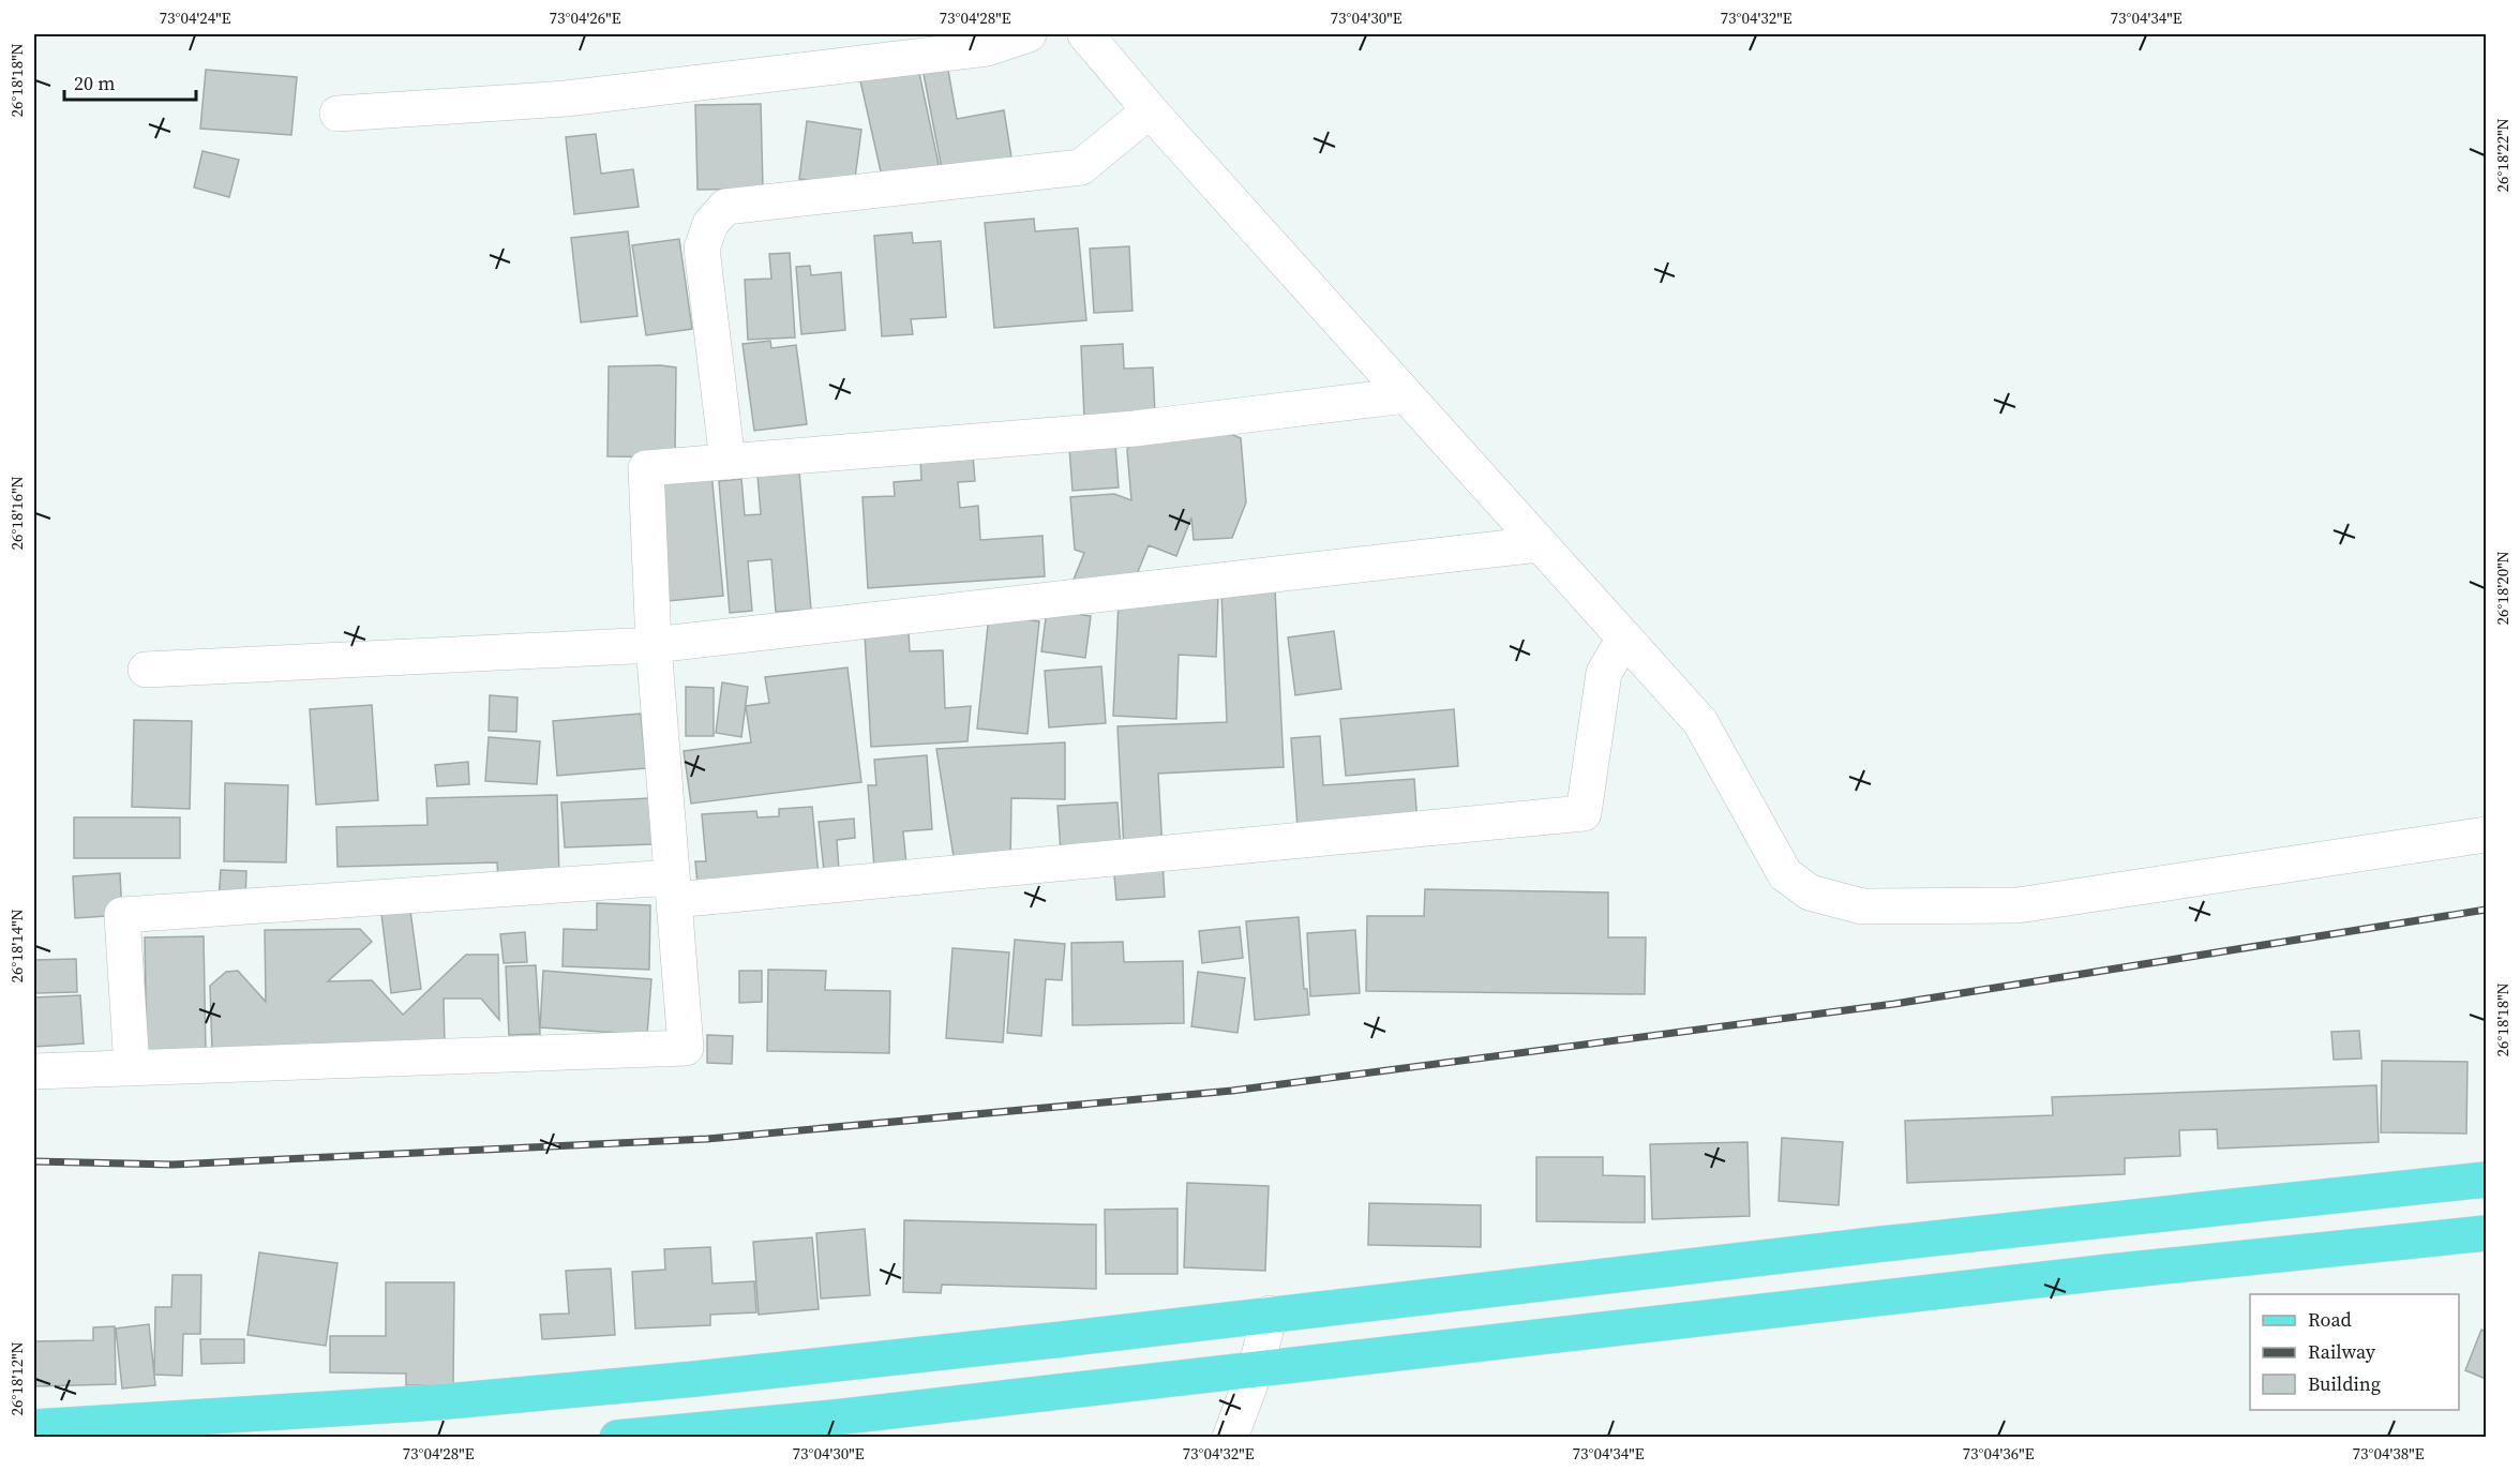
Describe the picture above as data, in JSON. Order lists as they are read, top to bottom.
{
  "legend": ["Road", "Railway", "Building"],
  "scale_bar": "20 m",
  "coordinates": [
    "73°04'24\"E",
    "73°04'26\"E",
    "73°04'28\"E",
    "73°04'30\"E",
    "73°04'32\"E",
    "73°04'34\"E",
    "26°18'18\"N",
    "26°18'22\"N",
    "26°18'16\"N",
    "26°18'20\"N",
    "26°18'14\"N",
    "26°18'12\"N",
    "73°04'36\"E",
    "73°04'38\"E"
  ]
}
